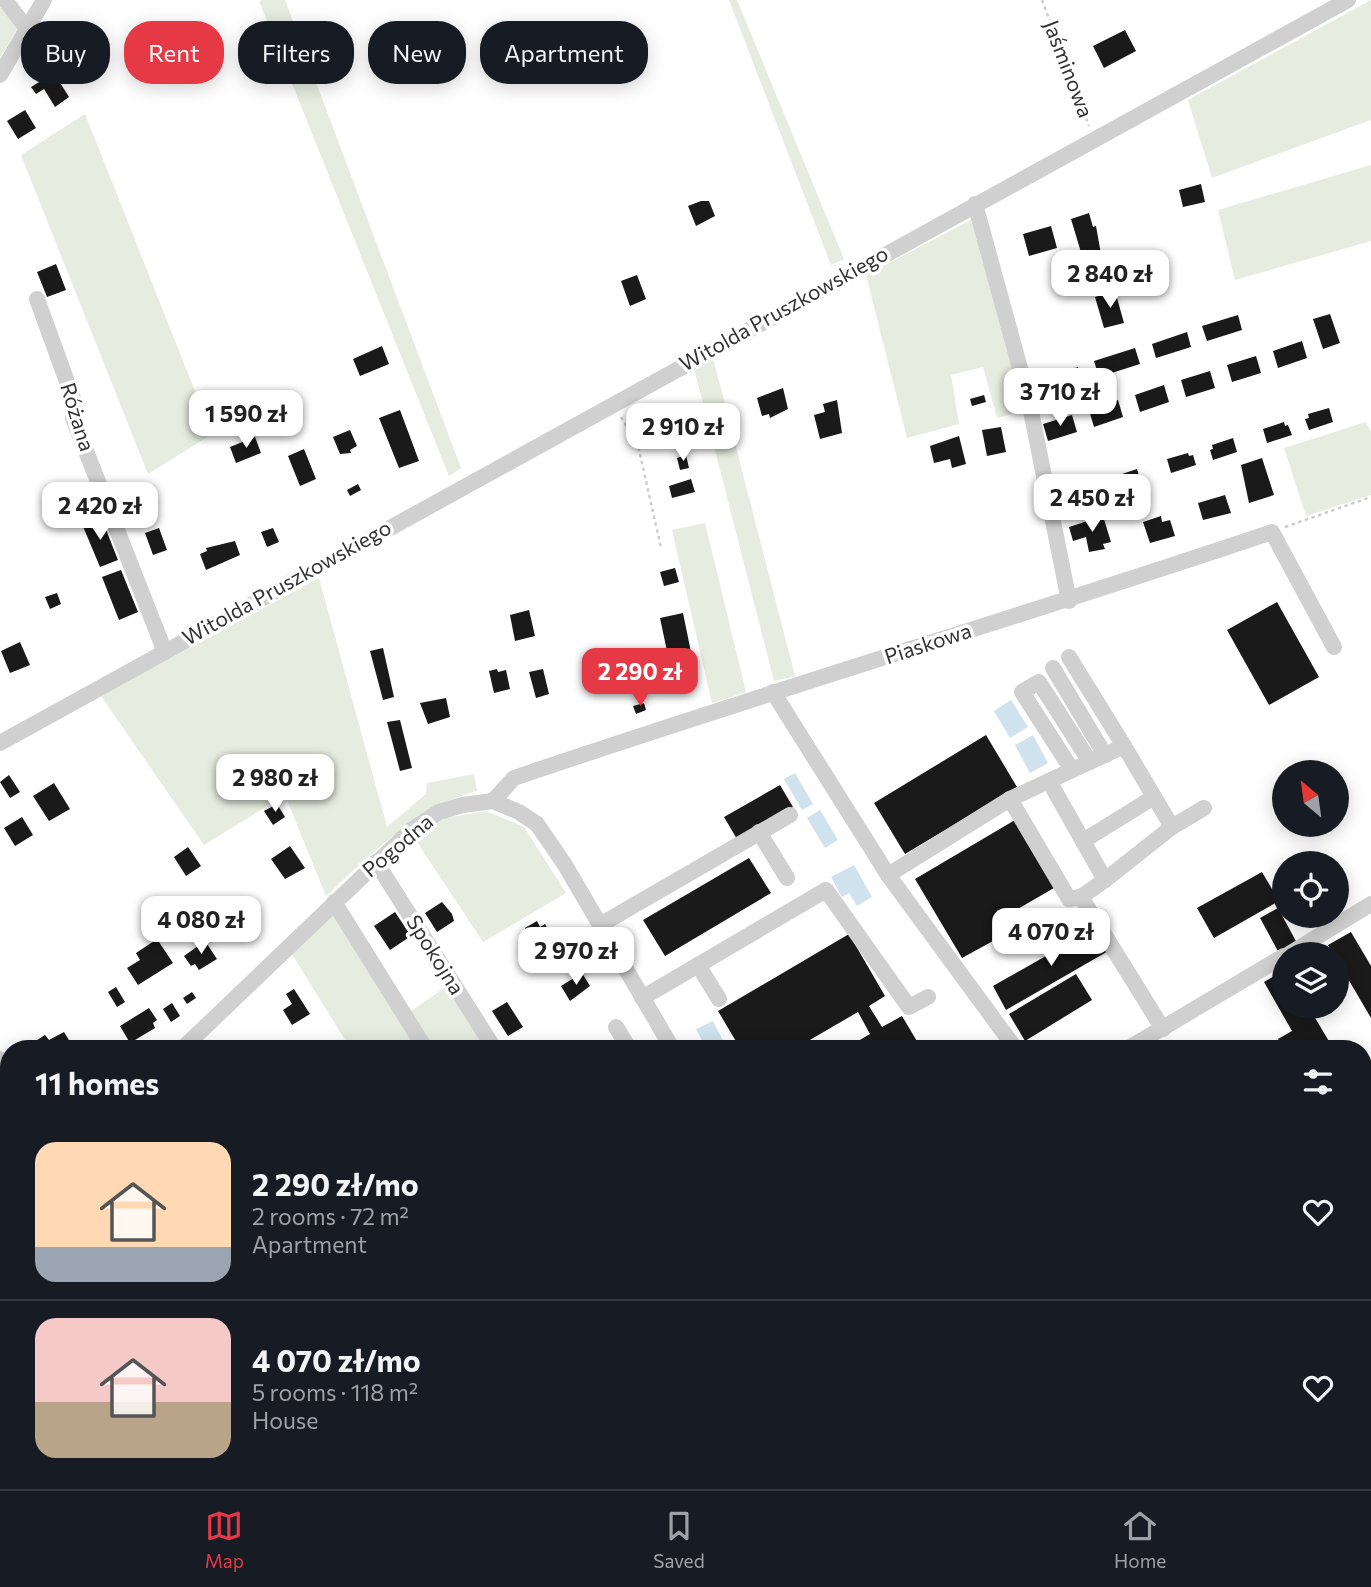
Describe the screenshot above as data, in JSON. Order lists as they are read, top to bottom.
{
  "streets": {
    "street": [
      "Witolda Pruszkowskiego",
      "Różana",
      "Piaskowa",
      "Pogodna",
      "Spokojna"
    ],
    "path": ["Jaśminowa"]
  },
  "crossings": [
    ["Jaśminowa", "Witolda Pruszkowskiego"],
    ["Witolda Pruszkowskiego", "Różana"],
    ["Piaskowa", "Pogodna"],
    ["Pogodna", "Spokojna"]
  ],
  "north": "top left",
  "page": {
    "chip": [
      "Buy",
      "Rent",
      "Filters",
      "New",
      "Apartment"
    ],
    "price": [
      "2 840 zł",
      "3 710 zł",
      "1 590 zł",
      "2 910 zł",
      "2 450 zł",
      "2 420 zł",
      "2 290 zł",
      "2 980 zł",
      "4 080 zł",
      "4 070 zł",
      "2 970 zł"
    ],
    "heading": "11 homes",
    "list": [
      {
        "name": "2 290 zł/mo",
        "note": "2 rooms · 72 m² · Apartment"
      },
      {
        "name": "4 070 zł/mo",
        "note": "5 rooms · 118 m² · House"
      }
    ],
    "tabs": ["Map", "Saved", "Home"]
  }
}
